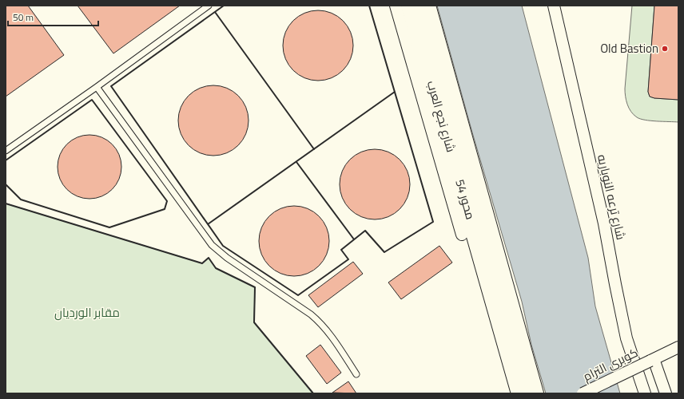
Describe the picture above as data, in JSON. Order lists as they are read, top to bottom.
{
  "streets": {
    "highway": ["محور 54"],
    "street": ["شارع نجع العرب", "شارع ترعه النوباريه", "كوبرى الترام"]
  },
  "parks": ["مقابر الورديان"],
  "places": ["Old Bastion"],
  "scale_bar": "50 m"
}
